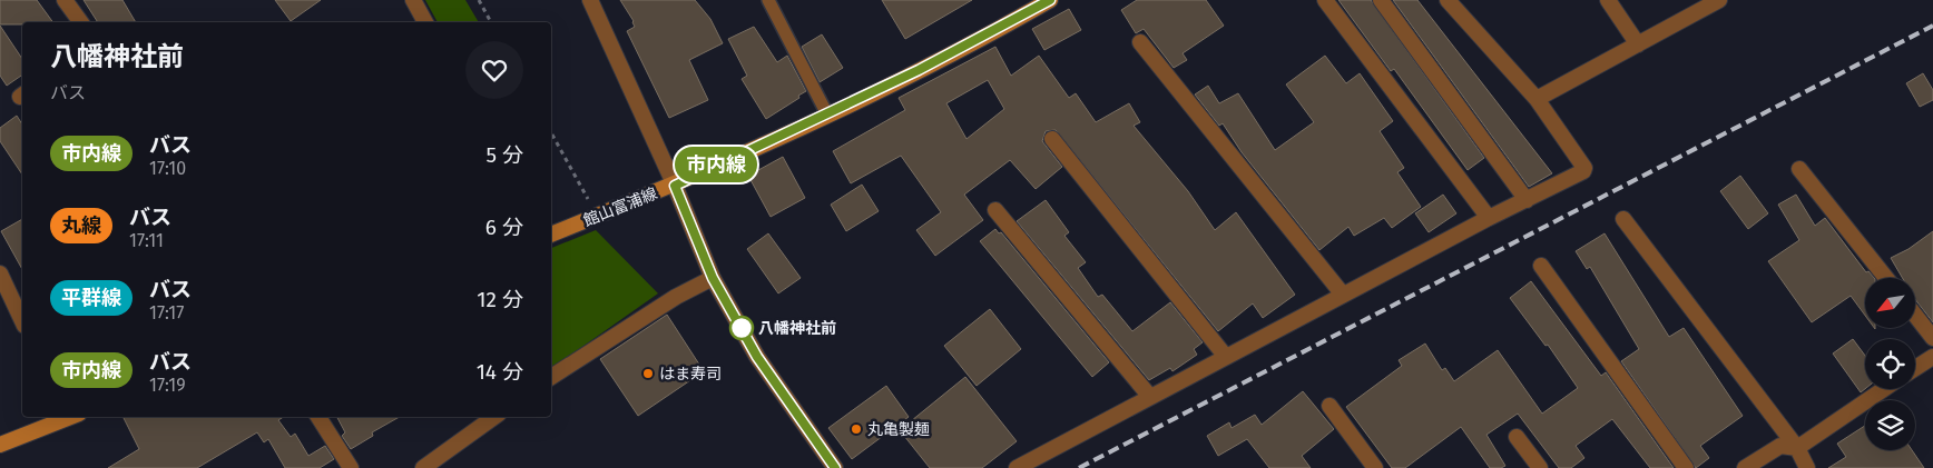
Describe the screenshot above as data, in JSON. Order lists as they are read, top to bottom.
{
  "streets": {
    "main road": ["館山富浦線"]
  },
  "places": ["八幡神社前", "はま寿司", "丸亀製麺"],
  "lines": ["bus line 市内線"],
  "north": "bottom left",
  "page": {
    "on_map": "市内線",
    "heading": ["八幡神社前", "バス"],
    "list": [
      {
        "mark": "市内線",
        "name": "バス",
        "note": "17:10",
        "value": "5 分"
      },
      {
        "mark": "丸線",
        "name": "バス",
        "note": "17:11",
        "value": "6 分"
      },
      {
        "mark": "平群線",
        "name": "バス",
        "note": "17:17",
        "value": "12 分"
      },
      {
        "mark": "市内線",
        "name": "バス",
        "note": "17:19",
        "value": "14 分"
      }
    ]
  }
}
